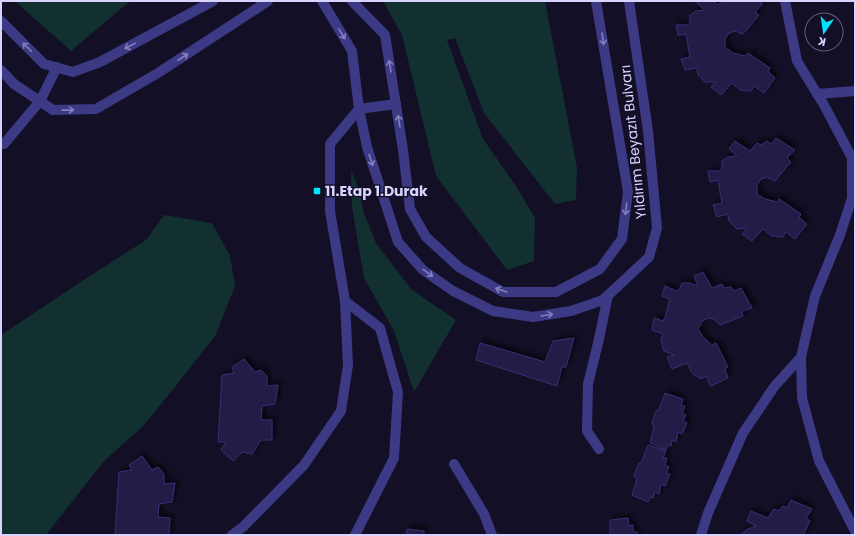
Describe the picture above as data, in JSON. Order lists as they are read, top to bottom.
{
  "streets": {
    "street": ["Yıldırım Beyazıt Bulvarı"]
  },
  "places": {
    "transit": ["11.Etap 1.Durak"]
  },
  "north": "bottom"
}
